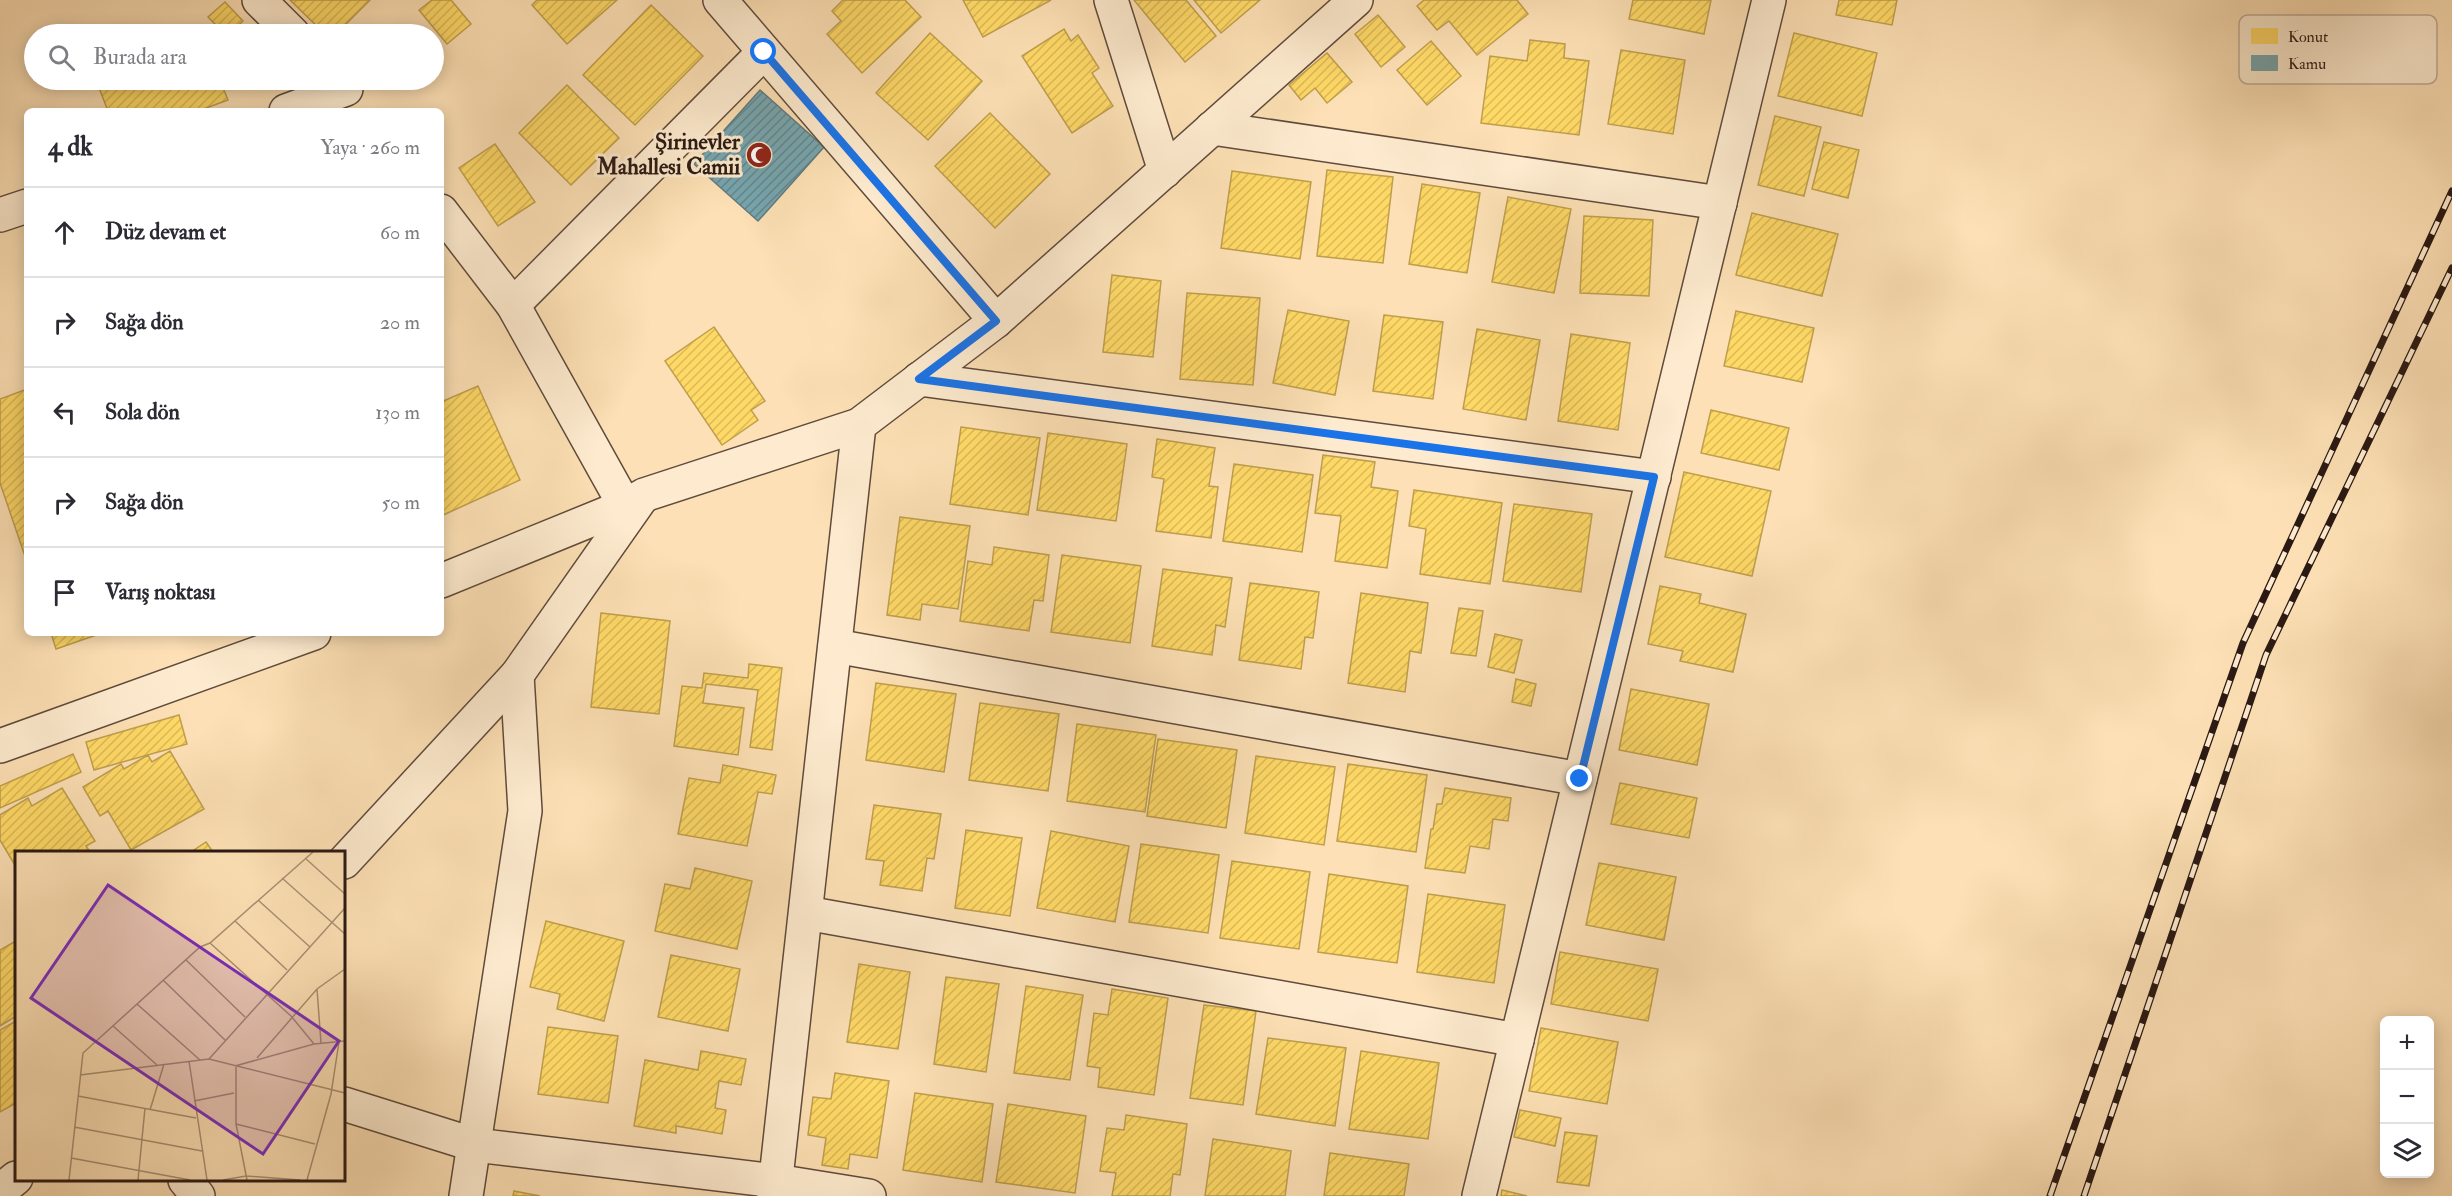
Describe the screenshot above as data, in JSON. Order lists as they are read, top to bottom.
{
  "places": {
    "mosque": ["Şirinevler Mahallesi Camii"]
  },
  "legend": ["Konut", "Kamu"],
  "page": {
    "search": "Burada ara",
    "heading": ["4 dk", "Yaya · 260 m"],
    "list": [
      ["Düz devam et", "60 m"],
      ["Sağa dön", "20 m"],
      ["Sola dön", "130 m"],
      ["Sağa dön", "50 m"],
      "Varış noktası"
    ],
    "map_buttons": ["+", "−"]
  }
}
